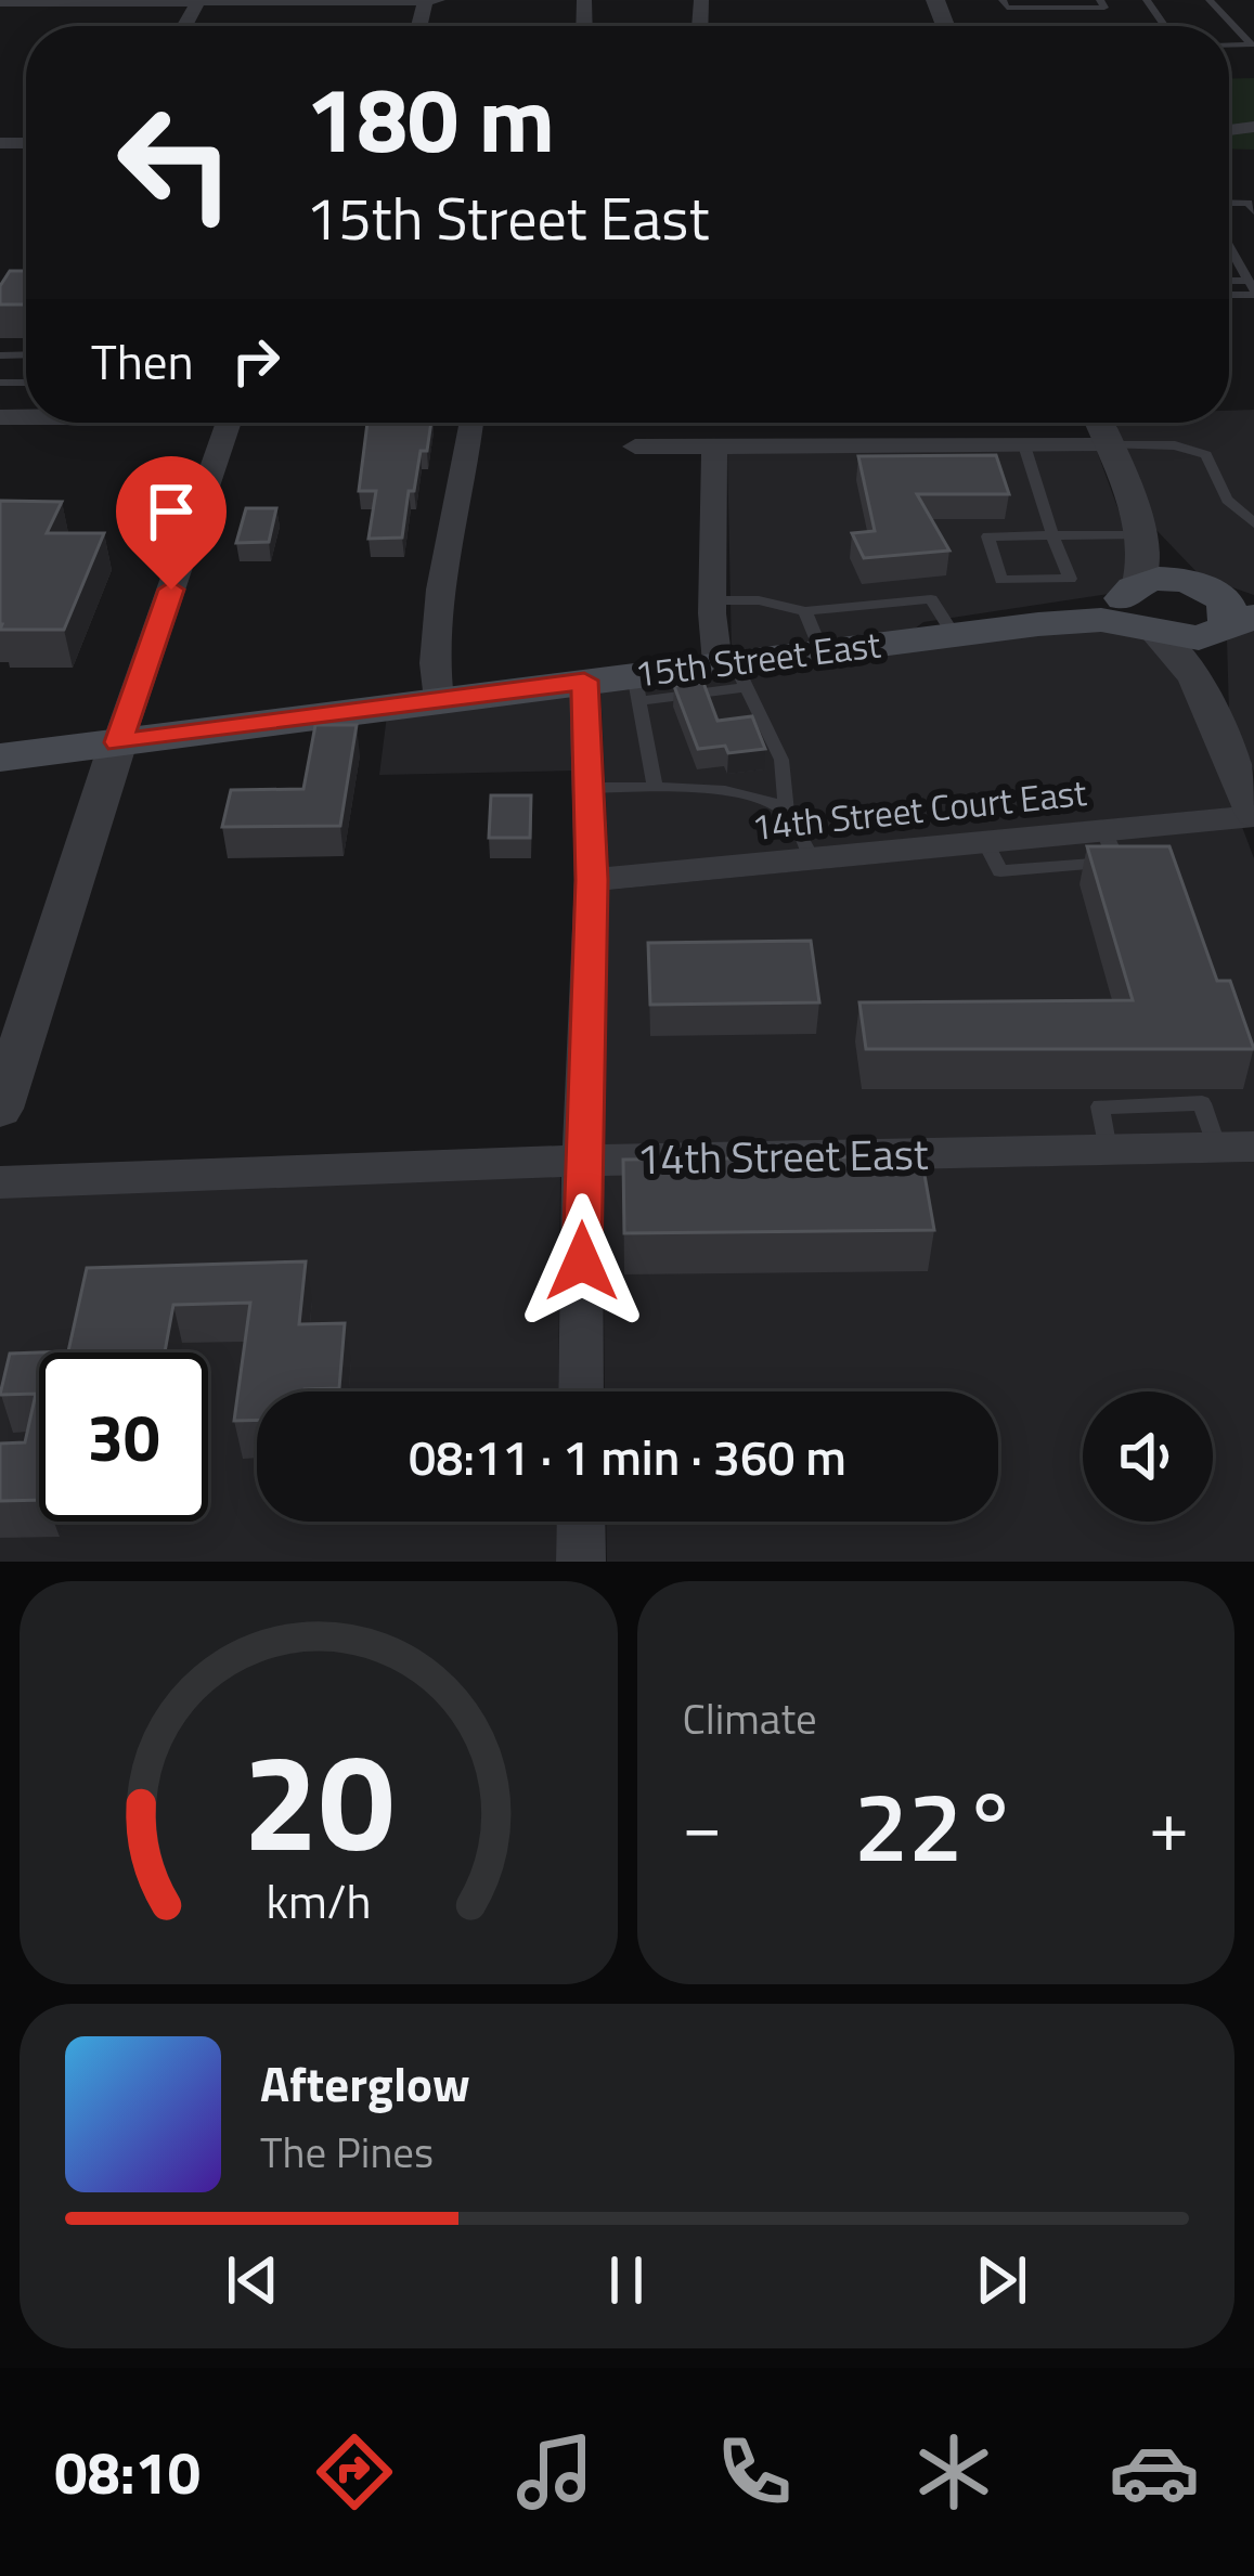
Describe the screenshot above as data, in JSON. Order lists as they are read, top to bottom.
{
  "streets": {
    "main road": ["15th Street East"],
    "street": ["14th Street Court East", "14th Street East"]
  },
  "page": {
    "turn": ["180 m", "15th Street East"],
    "then": "Then",
    "limit": "30",
    "trip": "08:11 · 1 min · 360 m",
    "tile": "Climate",
    "heat": ["−", "22°", "+"],
    "song": ["Afterglow", "The Pines"],
    "tabs": "08:10",
    "gauge": ["20", "km/h"]
  }
}
